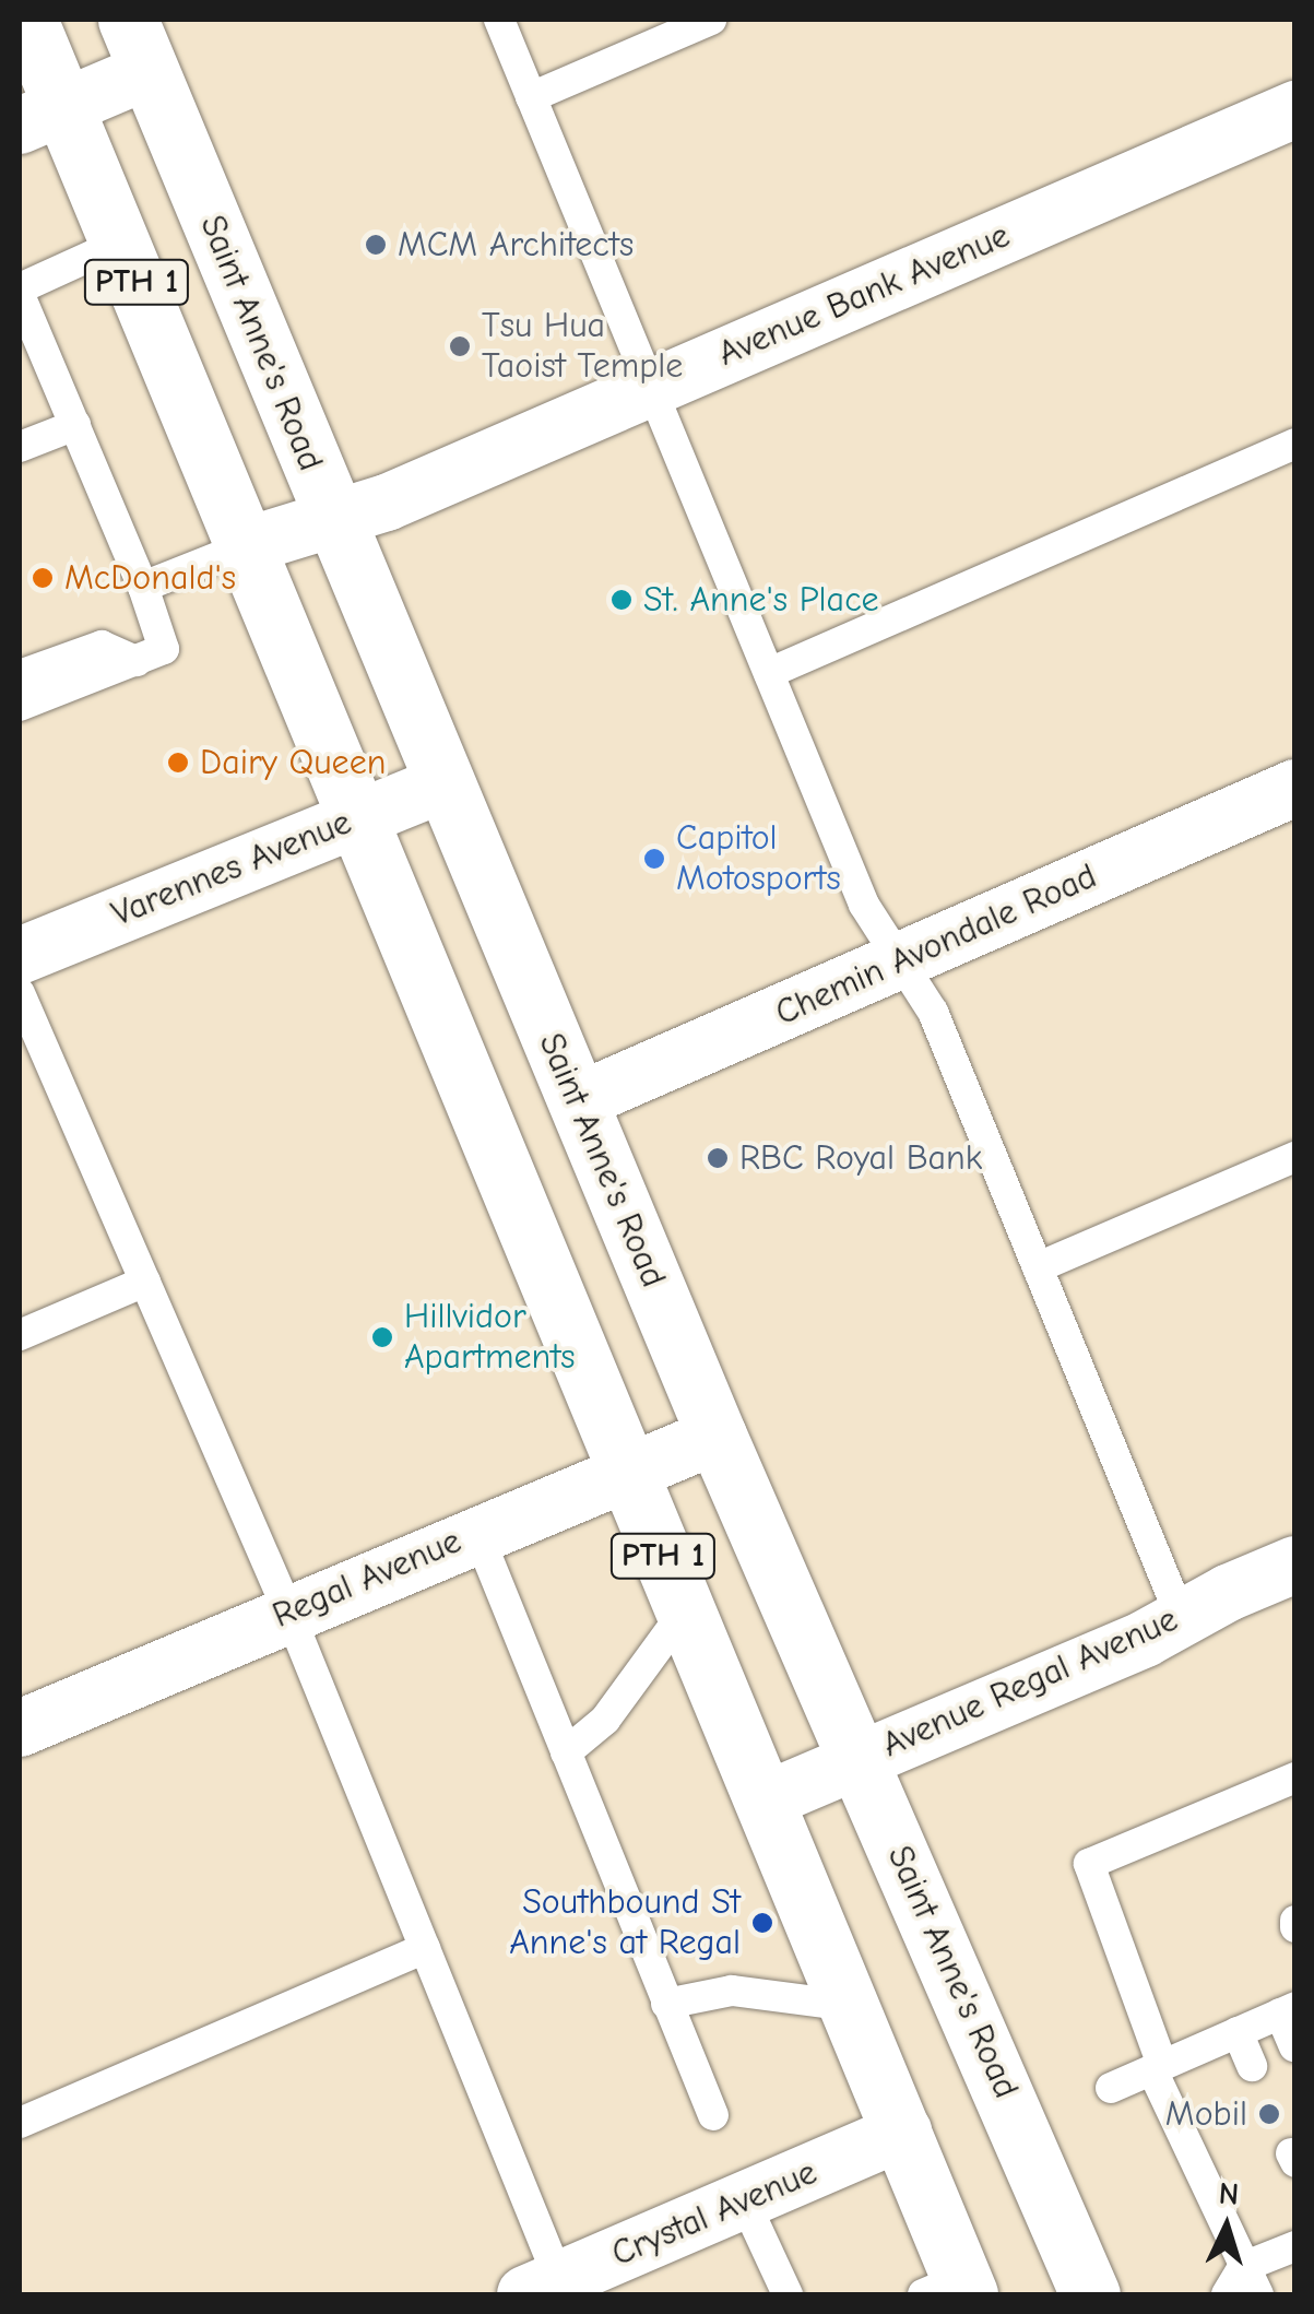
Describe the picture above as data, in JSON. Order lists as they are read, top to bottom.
{
  "streets": {
    "highway": ["PTH 1", "Saint Anne's Road"],
    "street": [
      "Avenue Bank Avenue",
      "Varennes Avenue",
      "Chemin Avondale Road",
      "Regal Avenue",
      "Avenue Regal Avenue",
      "Crystal Avenue"
    ]
  },
  "crossings": [
    ["PTH 1", "Avenue Bank Avenue"],
    ["PTH 1", "Varennes Avenue"],
    ["PTH 1", "Regal Avenue"],
    ["PTH 1", "Avenue Regal Avenue"],
    ["PTH 1", "Crystal Avenue"],
    ["Avenue Bank Avenue", "Saint Anne's Road"],
    ["Saint Anne's Road", "Varennes Avenue"],
    ["Saint Anne's Road", "Chemin Avondale Road"],
    ["Saint Anne's Road", "Regal Avenue"],
    ["Saint Anne's Road", "Avenue Regal Avenue"]
  ],
  "places": [
    "MCM Architects",
    "Tsu Hua Taoist Temple",
    "McDonald's",
    "St. Anne's Place",
    "Dairy Queen",
    "Capitol Motosports",
    "RBC Royal Bank",
    "Hillvidor Apartments",
    "Southbound St Anne's at Regal",
    "Mobil"
  ],
  "north": "top"
}
